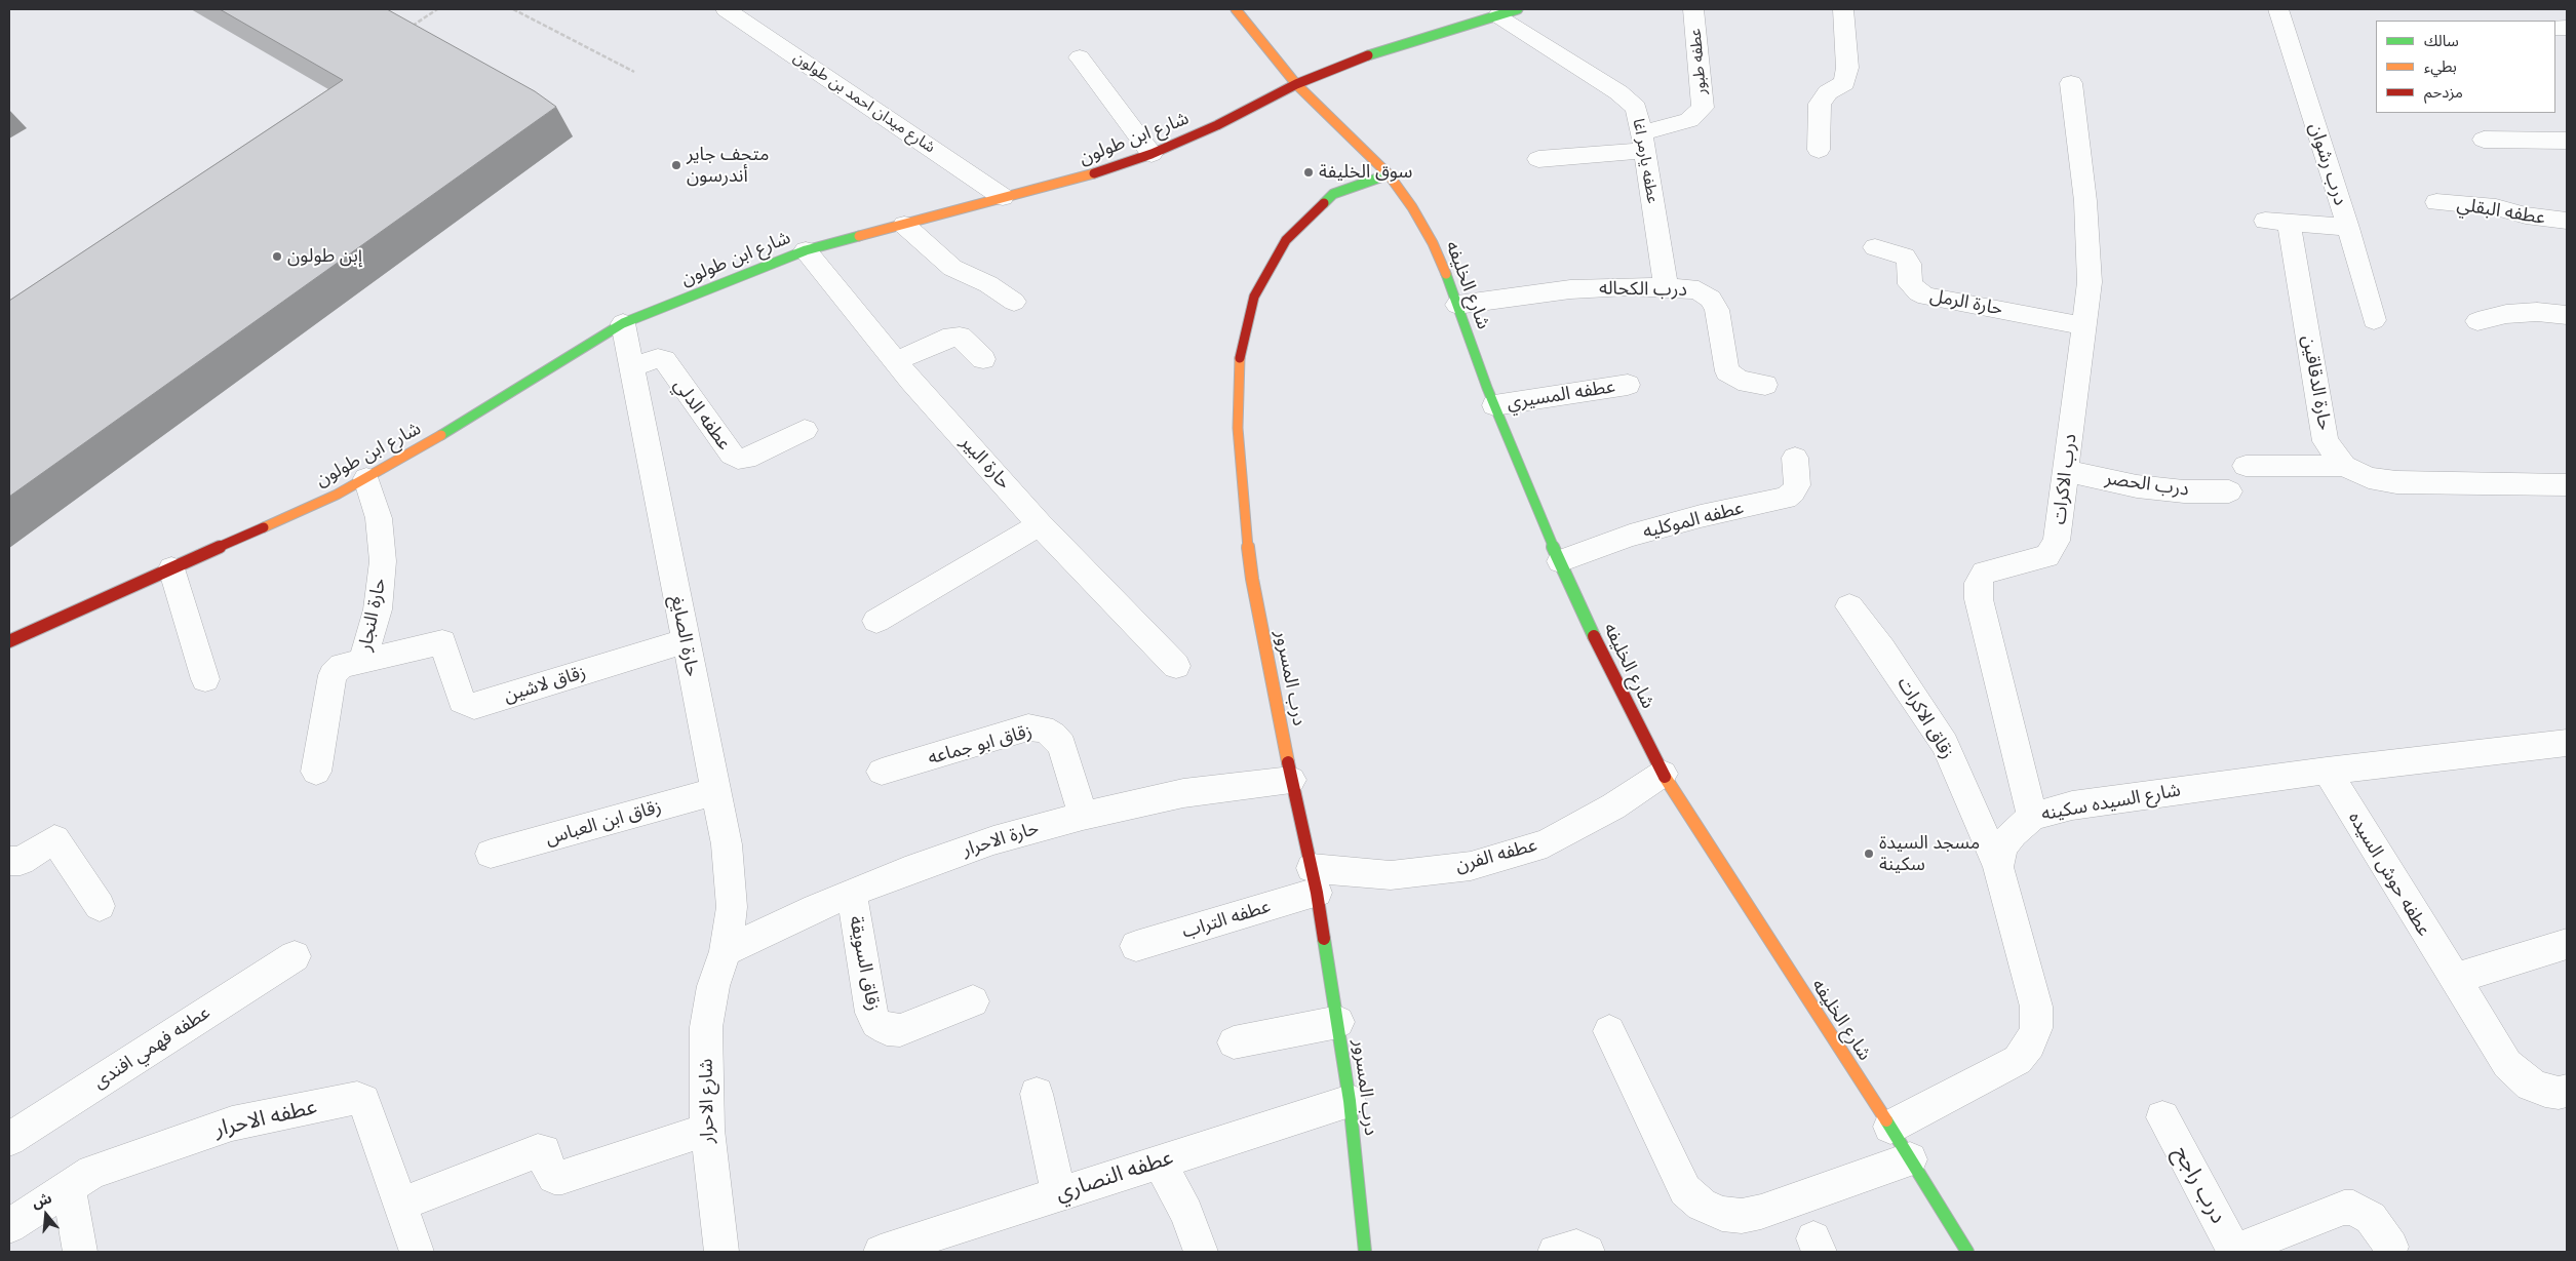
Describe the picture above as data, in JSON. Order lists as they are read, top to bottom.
{
  "streets": {
    "street": [
      "عطفه طبور",
      "شارع ميدان احمد بن طولون",
      "شارع ابن طولون",
      "عطفه يارمر اغا",
      "درب رشوان",
      "عطفه البقلي",
      "شارع الخليفه",
      "درب الكحاله",
      "حارة الرمل",
      "حارة الدقاقين",
      "عطفه المسيري",
      "عطفه الدلي",
      "حارة البير",
      "درب الاكرات",
      "درب الحصر",
      "عطفه الموكليه",
      "حارة النجار",
      "حارة الصايغ",
      "درب المسرور",
      "زقاق لاشين",
      "زقاق الاكرات",
      "زقاق ابو جماعه",
      "شارع السيده سكينه",
      "زقاق ابن العباس",
      "حارة الاحرار",
      "عطفه الفرن",
      "عطفه حوش السيده",
      "عطفه التراب",
      "زقاق السويقة",
      "عطفه فهمي افندى",
      "شارع الاحرار",
      "عطفه الاحرار",
      "عطفه النصاري",
      "درب راجح"
    ]
  },
  "crossings": [
    ["عطفه طبور", "عطفه يارمر اغا"],
    ["شارع ميدان احمد بن طولون", "شارع ابن طولون"],
    ["شارع ابن طولون", "عطفه يارمر اغا"],
    ["شارع ابن طولون", "شارع الخليفه"],
    ["شارع ابن طولون", "حارة البير"],
    ["شارع ابن طولون", "حارة النجار"],
    ["شارع ابن طولون", "حارة الصايغ"],
    ["عطفه يارمر اغا", "درب الكحاله"],
    ["درب رشوان", "حارة الدقاقين"],
    ["شارع الخليفه", "درب الكحاله"],
    ["شارع الخليفه", "عطفه المسيري"],
    ["شارع الخليفه", "عطفه الموكليه"],
    ["شارع الخليفه", "درب المسرور"],
    ["شارع الخليفه", "عطفه الفرن"],
    ["حارة الرمل", "درب الاكرات"],
    ["عطفه الدلي", "حارة الصايغ"],
    ["درب الاكرات", "درب الحصر"],
    ["درب الاكرات", "شارع السيده سكينه"],
    ["حارة النجار", "زقاق لاشين"],
    ["حارة الصايغ", "زقاق لاشين"],
    ["حارة الصايغ", "زقاق ابن العباس"],
    ["حارة الصايغ", "حارة الاحرار"],
    ["حارة الصايغ", "شارع الاحرار"],
    ["درب المسرور", "حارة الاحرار"],
    ["درب المسرور", "عطفه الفرن"],
    ["درب المسرور", "عطفه التراب"],
    ["درب المسرور", "عطفه النصاري"],
    ["زقاق الاكرات", "شارع السيده سكينه"],
    ["زقاق ابو جماعه", "حارة الاحرار"],
    ["شارع السيده سكينه", "عطفه حوش السيده"],
    ["حارة الاحرار", "زقاق السويقة"],
    ["حارة الاحرار", "شارع الاحرار"],
    ["عطفه الفرن", "عطفه التراب"]
  ],
  "places": [
    "متحف جاير أندرسون",
    "سوق الخليفة",
    "إبن طولون",
    "مسجد السيدة سكينة"
  ],
  "legend": ["سالك", "بطيء", "مزدحم"],
  "north": "top"
}
